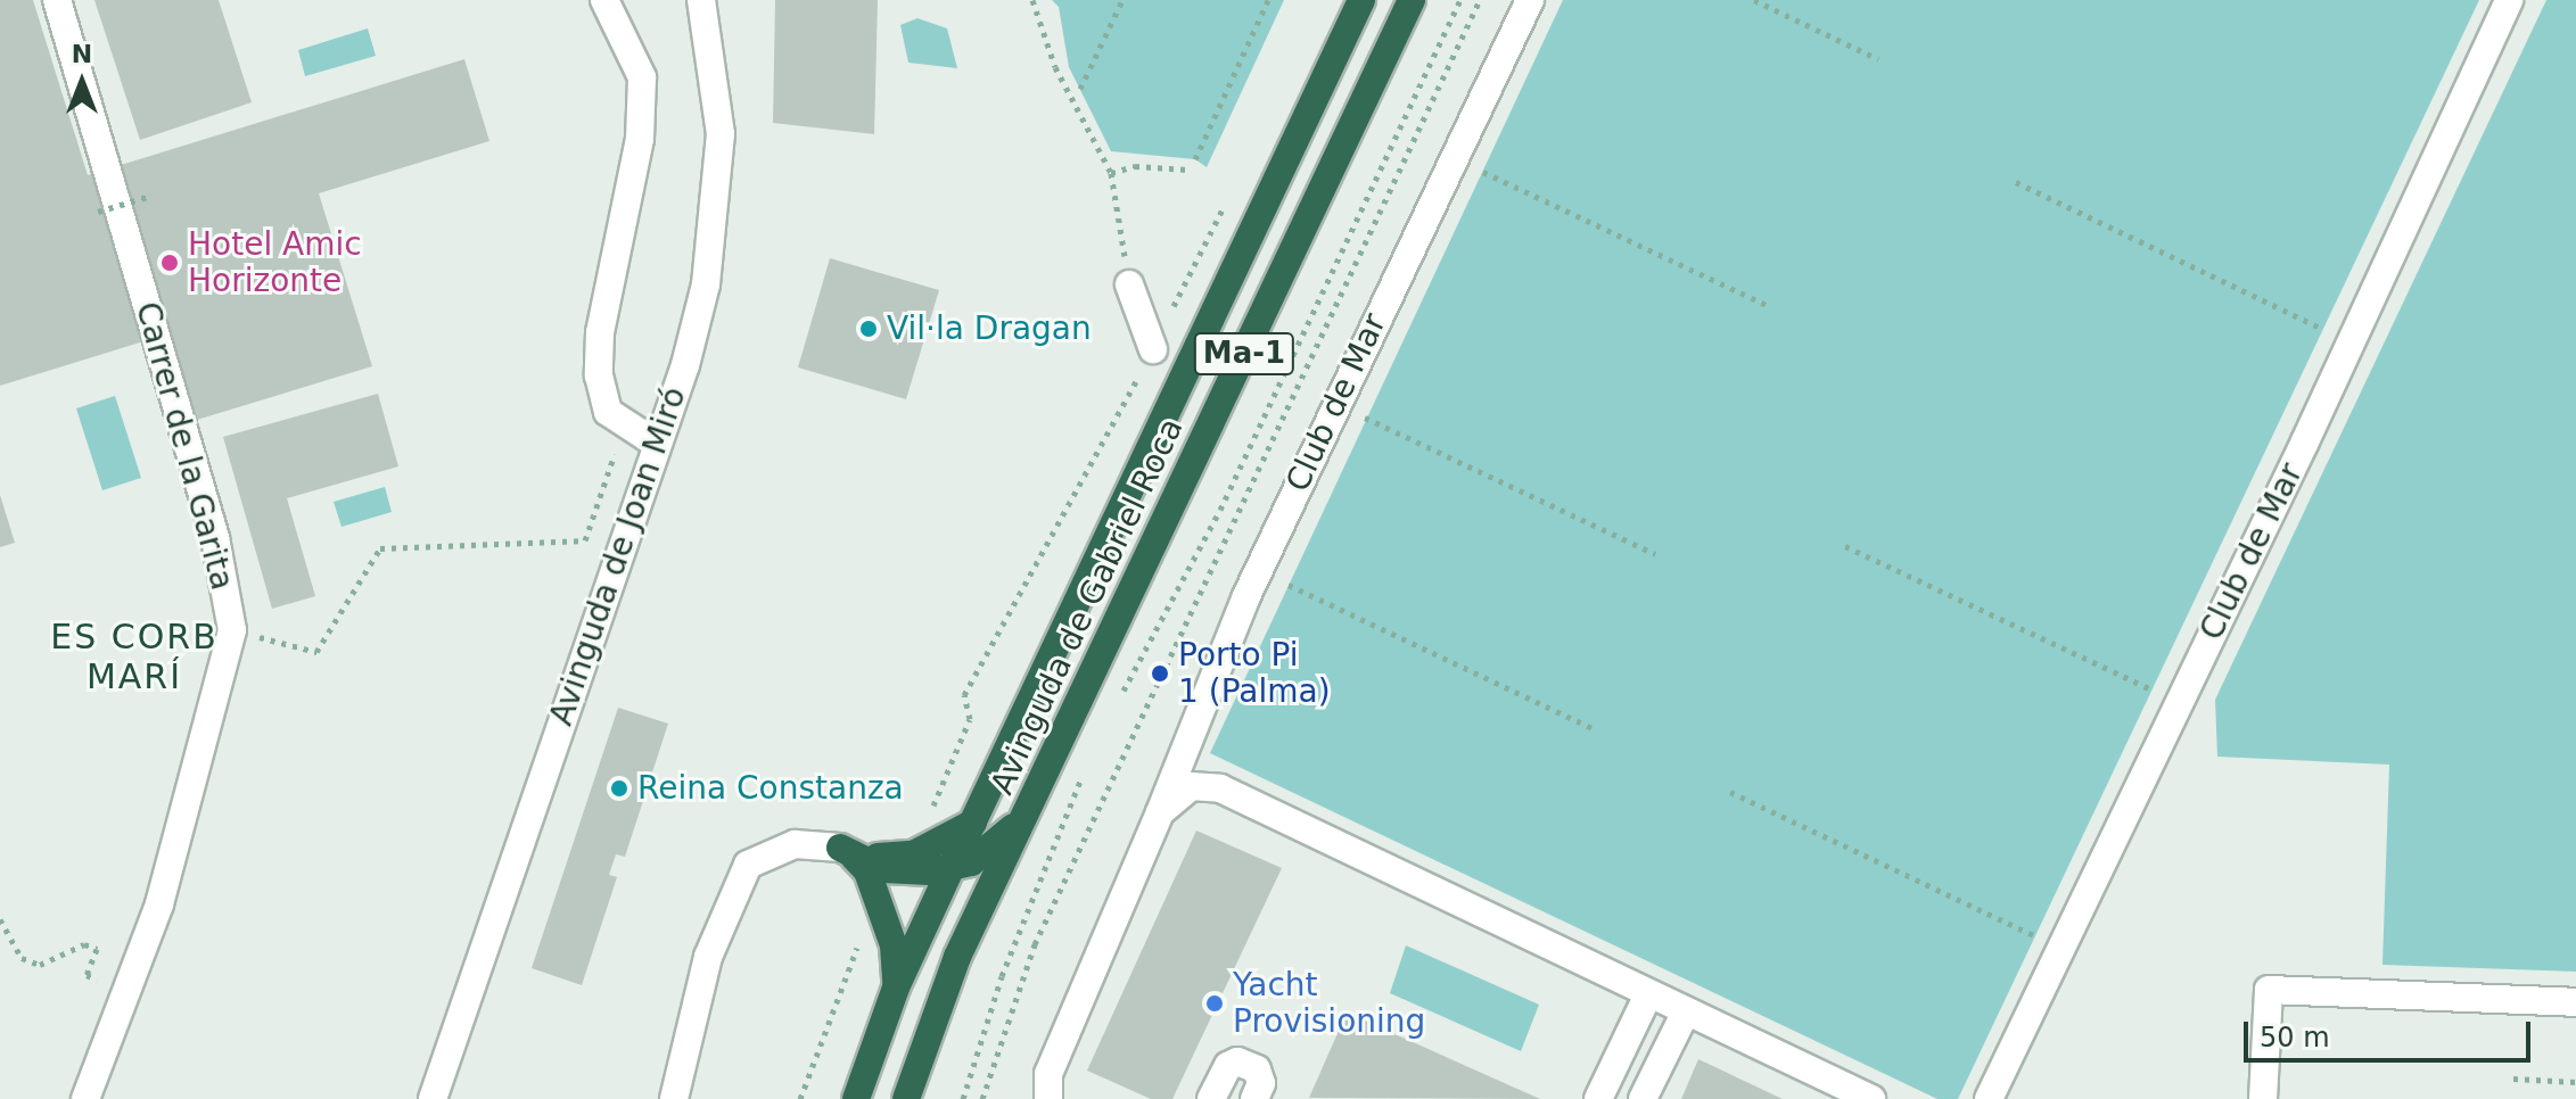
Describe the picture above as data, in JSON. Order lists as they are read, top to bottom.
{
  "streets": {
    "highway": ["Ma-1", "Avinguda de Gabriel Roca"],
    "street": ["Club de Mar", "Carrer de la Garita", "Avinguda de Joan Miró"]
  },
  "districts": ["ES CORB MARÍ"],
  "places": [
    "Hotel Amic Horizonte",
    "Vil·la Dragan",
    "Porto Pi 1 (Palma)",
    "Reina Constanza",
    "Yacht Provisioning"
  ],
  "scale_bar": "50 m",
  "north": "top"
}
